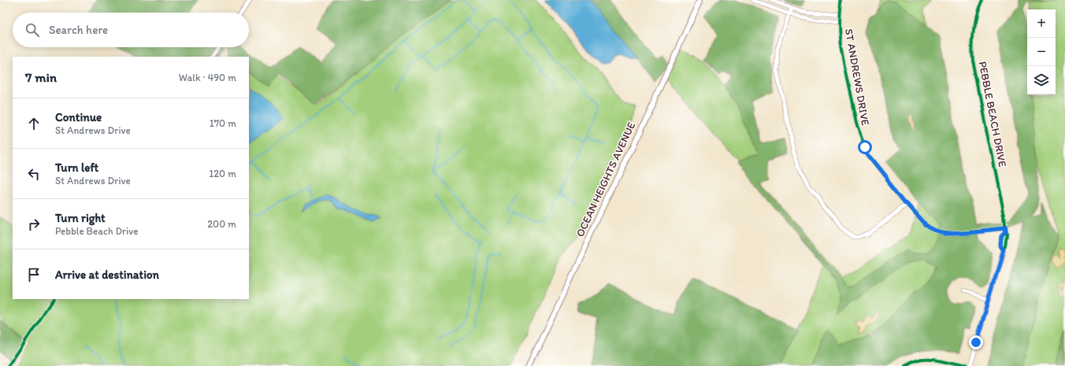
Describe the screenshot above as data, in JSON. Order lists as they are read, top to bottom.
{
  "streets": {
    "main road": ["OCEAN HEIGHTS AVENUE"],
    "street": ["ST ANDREWS DRIVE", "PEBBLE BEACH DRIVE"]
  },
  "crossings": [
    ["ST ANDREWS DRIVE", "PEBBLE BEACH DRIVE"]
  ],
  "page": {
    "map_buttons": ["+", "−"],
    "search": "Search here",
    "heading": ["7 min", "Walk · 490 m"],
    "list": [
      ["Continue", "St Andrews Drive", "170 m"],
      ["Turn left", "St Andrews Drive", "120 m"],
      ["Turn right", "Pebble Beach Drive", "200 m"],
      "Arrive at destination"
    ]
  }
}
